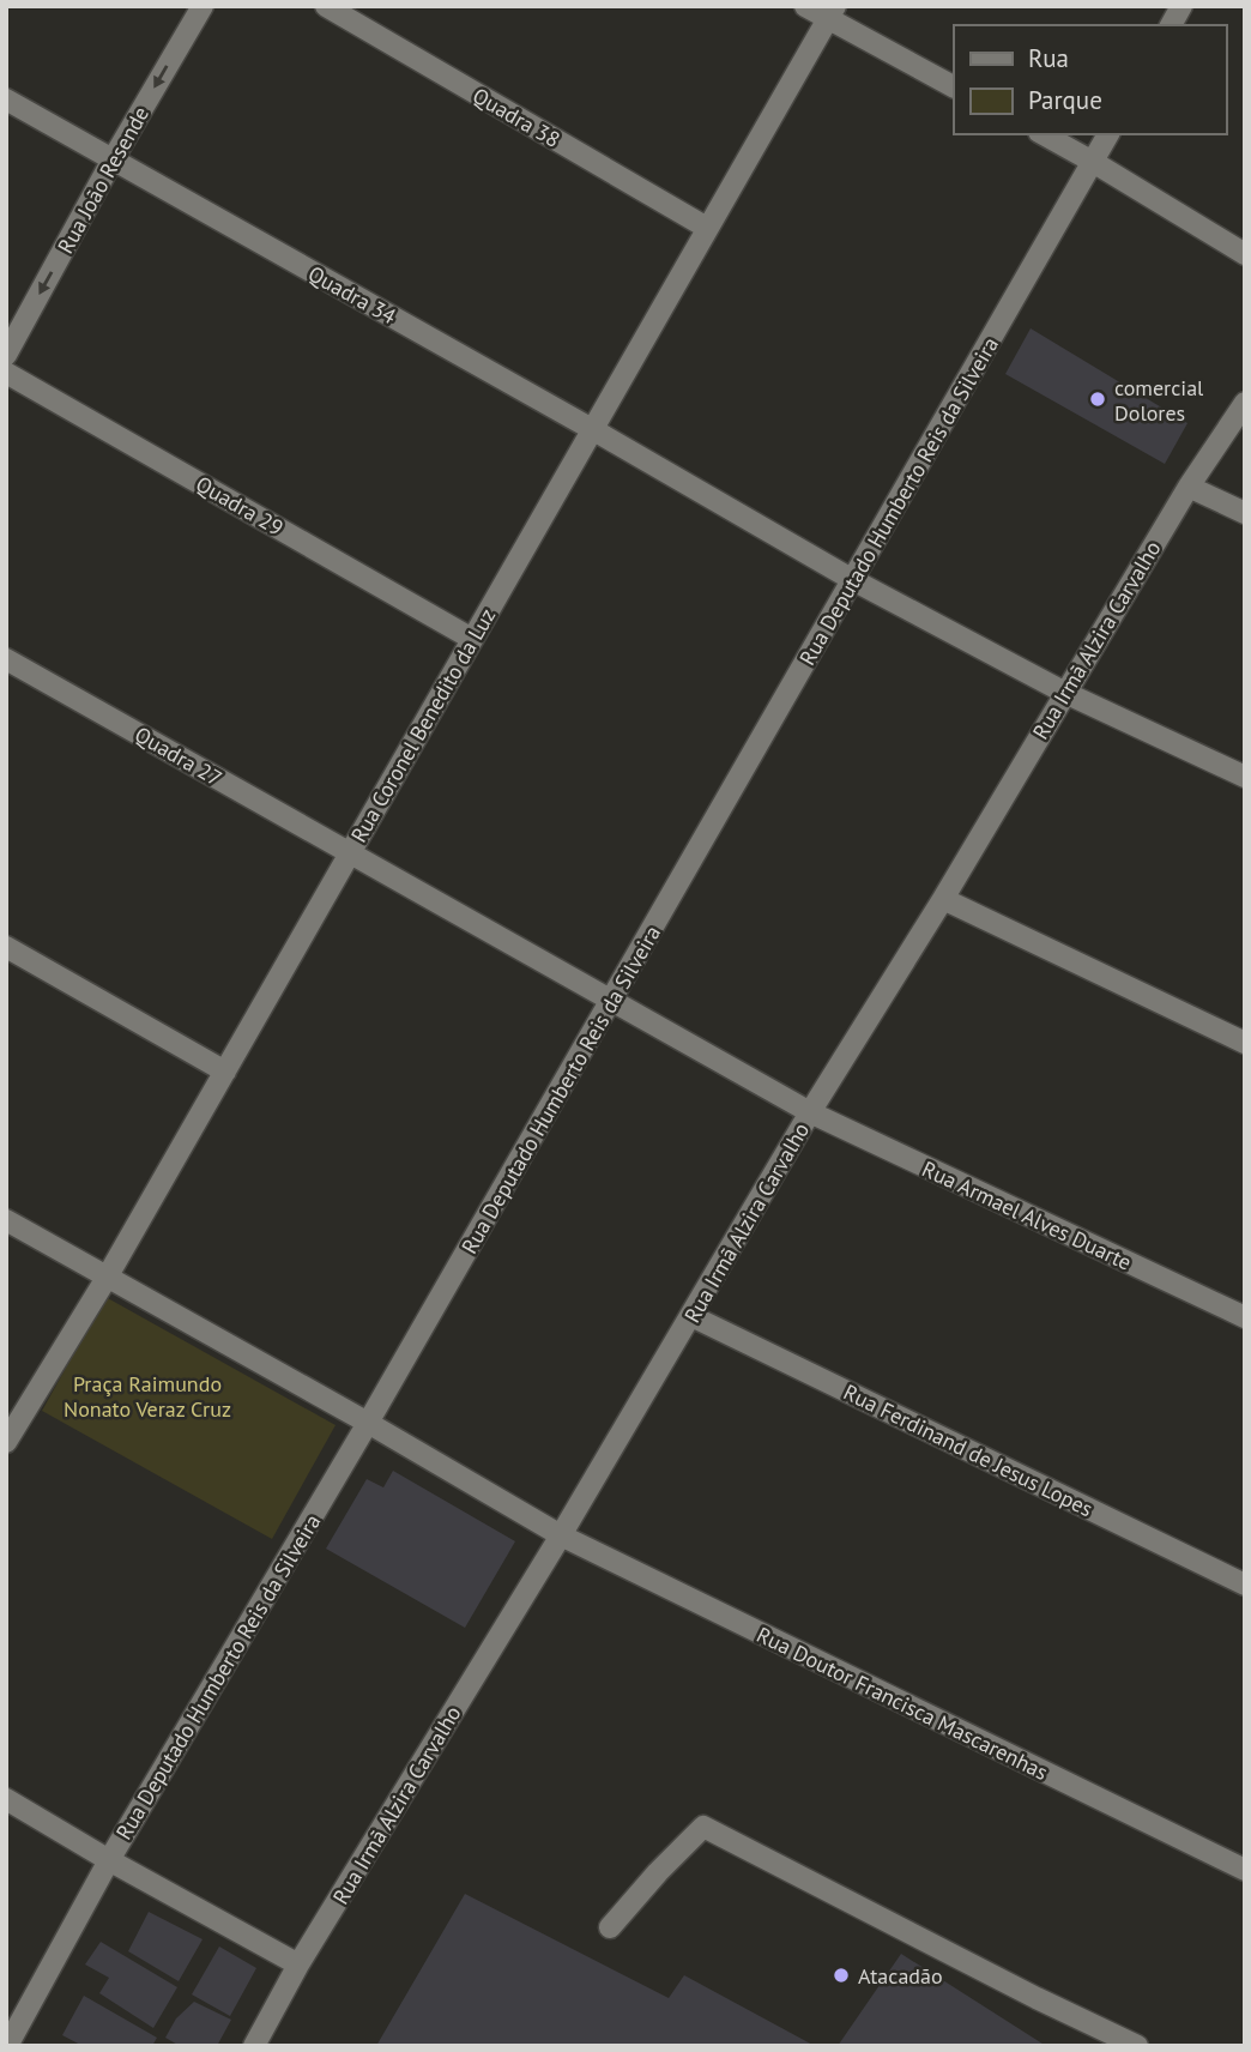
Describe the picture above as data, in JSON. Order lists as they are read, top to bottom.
{
  "streets": {
    "street": [
      "Quadra 38",
      "Rua João Resende",
      "Quadra 34",
      "Rua Deputado Humberto Reis da Silveira",
      "Quadra 29",
      "Rua Irmã Alzira Carvalho",
      "Rua Coronel Benedito da Luz",
      "Quadra 27",
      "Rua Armael Alves Duarte",
      "Rua Ferdinand de Jesus Lopes",
      "Rua Doutor Francisca Mascarenhas"
    ]
  },
  "crossings": [
    ["Quadra 38", "Rua Coronel Benedito da Luz"],
    ["Rua João Resende", "Quadra 34"],
    ["Quadra 34", "Rua Deputado Humberto Reis da Silveira"],
    ["Quadra 34", "Rua Irmã Alzira Carvalho"],
    ["Quadra 34", "Rua Coronel Benedito da Luz"],
    ["Rua Deputado Humberto Reis da Silveira", "Quadra 27"],
    ["Rua Deputado Humberto Reis da Silveira", "Rua Armael Alves Duarte"],
    ["Rua Deputado Humberto Reis da Silveira", "Rua Doutor Francisca Mascarenhas"],
    ["Quadra 29", "Rua Coronel Benedito da Luz"],
    ["Rua Irmã Alzira Carvalho", "Rua Armael Alves Duarte"],
    ["Rua Irmã Alzira Carvalho", "Rua Ferdinand de Jesus Lopes"],
    ["Rua Irmã Alzira Carvalho", "Rua Doutor Francisca Mascarenhas"],
    ["Rua Coronel Benedito da Luz", "Quadra 27"],
    ["Rua Coronel Benedito da Luz", "Rua Doutor Francisca Mascarenhas"],
    ["Quadra 27", "Rua Armael Alves Duarte"]
  ],
  "one_way": ["Rua João Resende"],
  "parks": ["Praça Raimundo Nonato Veraz Cruz"],
  "places": ["comercial Dolores", "Atacadão"],
  "legend": ["Rua", "Parque"]
}
